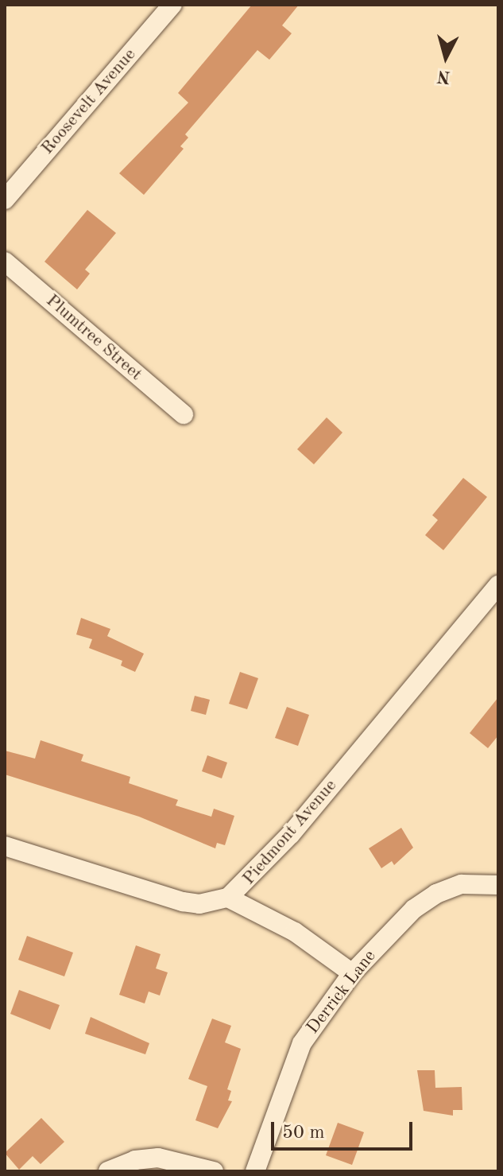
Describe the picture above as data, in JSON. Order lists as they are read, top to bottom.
{
  "streets": {
    "street": [
      "Roosevelt Avenue",
      "Plumtree Street",
      "Piedmont Avenue",
      "Derrick Lane"
    ]
  },
  "scale_bar": "50 m",
  "north": "bottom"
}
